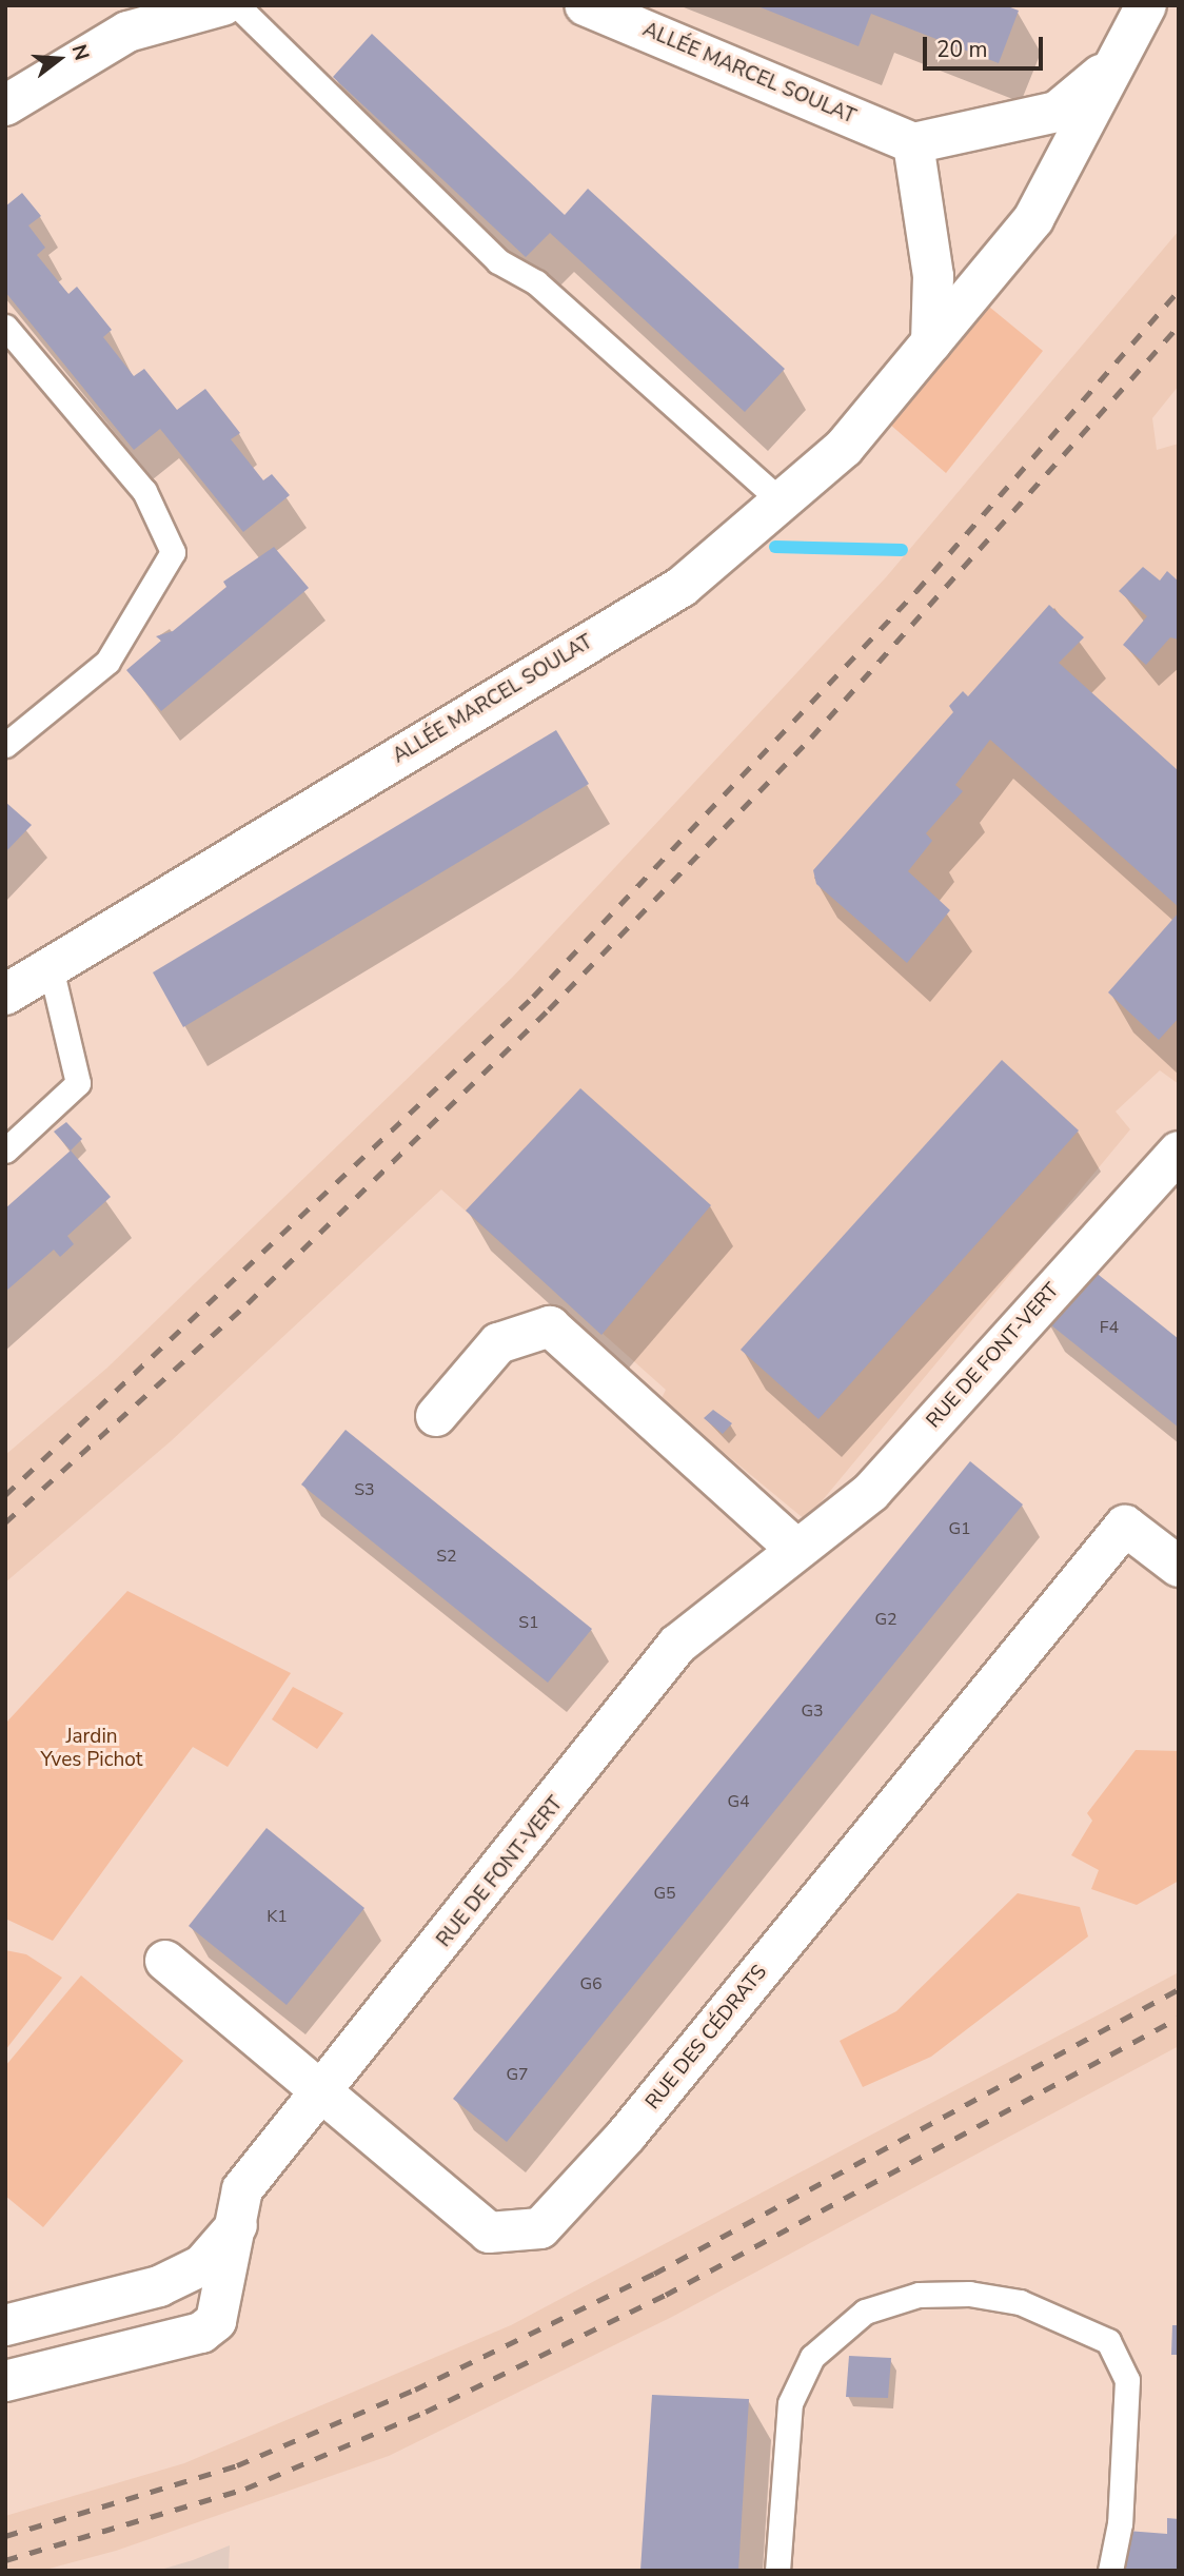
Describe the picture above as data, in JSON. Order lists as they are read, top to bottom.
{
  "streets": {
    "street": ["ALLÉE MARCEL SOULAT", "RUE DE FONT-VERT", "RUE DES CÉDRATS"]
  },
  "crossings": [
    ["RUE DE FONT-VERT", "RUE DES CÉDRATS"]
  ],
  "parks": ["Jardin Yves Pichot"],
  "house_numbers": [
    "F4",
    "S3",
    "G1",
    "S2",
    "G2",
    "S1",
    "G3",
    "G4",
    "G5",
    "K1",
    "G6",
    "G7"
  ],
  "scale_bar": "20 m",
  "north": "right"
}
